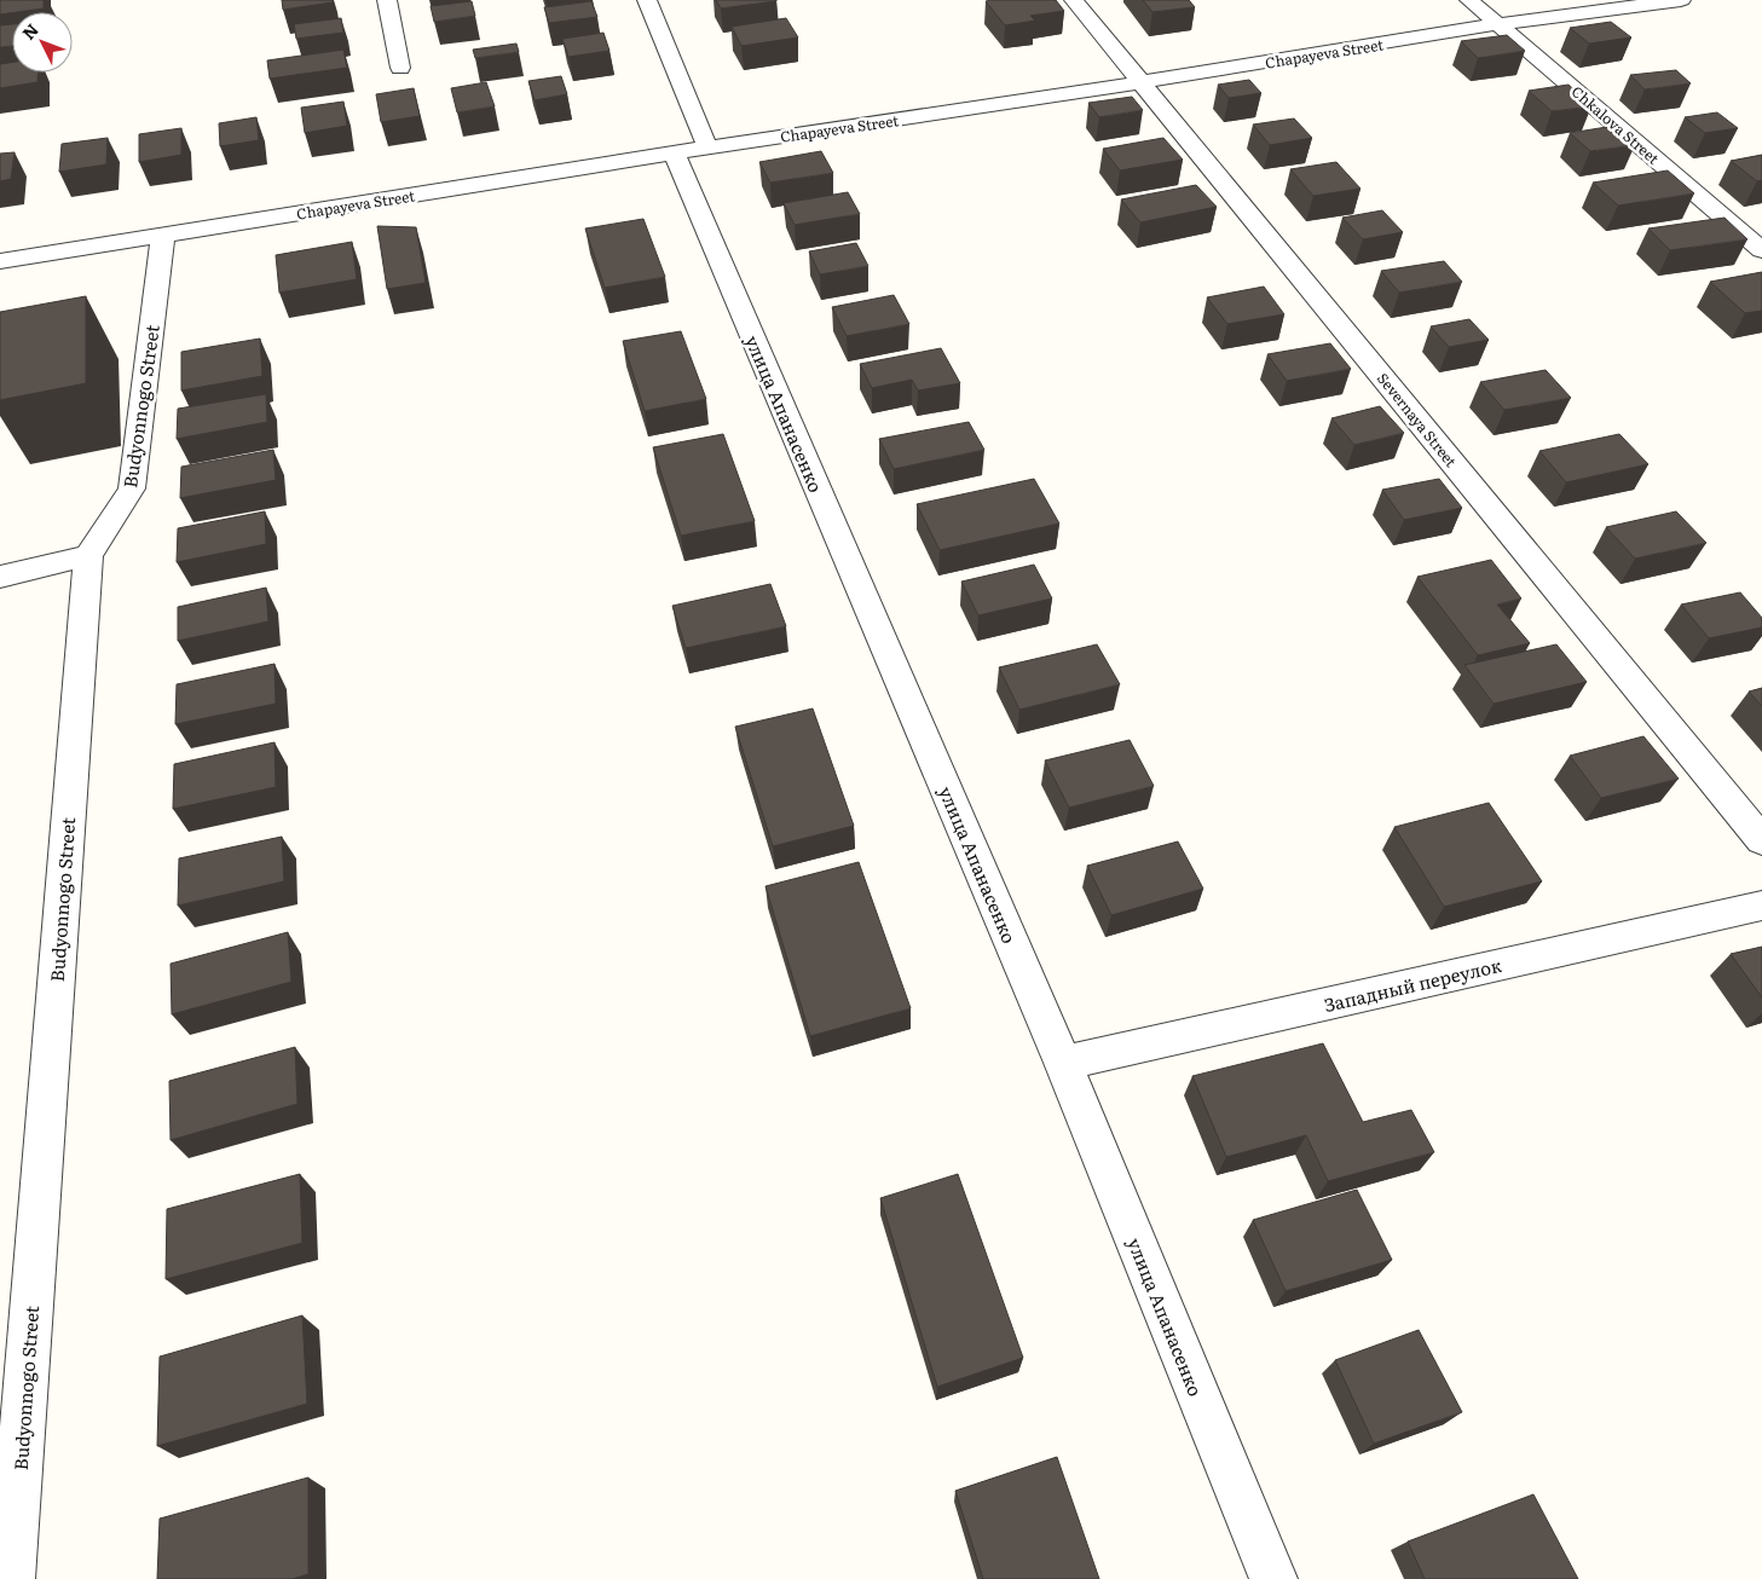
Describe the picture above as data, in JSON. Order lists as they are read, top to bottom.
{
  "streets": {
    "street": [
      "Chapayeva Street",
      "Chkalova Street",
      "Budyonnogo Street",
      "улица Апанасенко",
      "Severnaya Street",
      "Западный переулок"
    ]
  },
  "crossings": [
    ["Chapayeva Street", "Chkalova Street"],
    ["Chapayeva Street", "Budyonnogo Street"],
    ["Chapayeva Street", "улица Апанасенко"],
    ["Chapayeva Street", "Severnaya Street"],
    ["улица Апанасенко", "Западный переулок"]
  ],
  "north": "top left"
}
